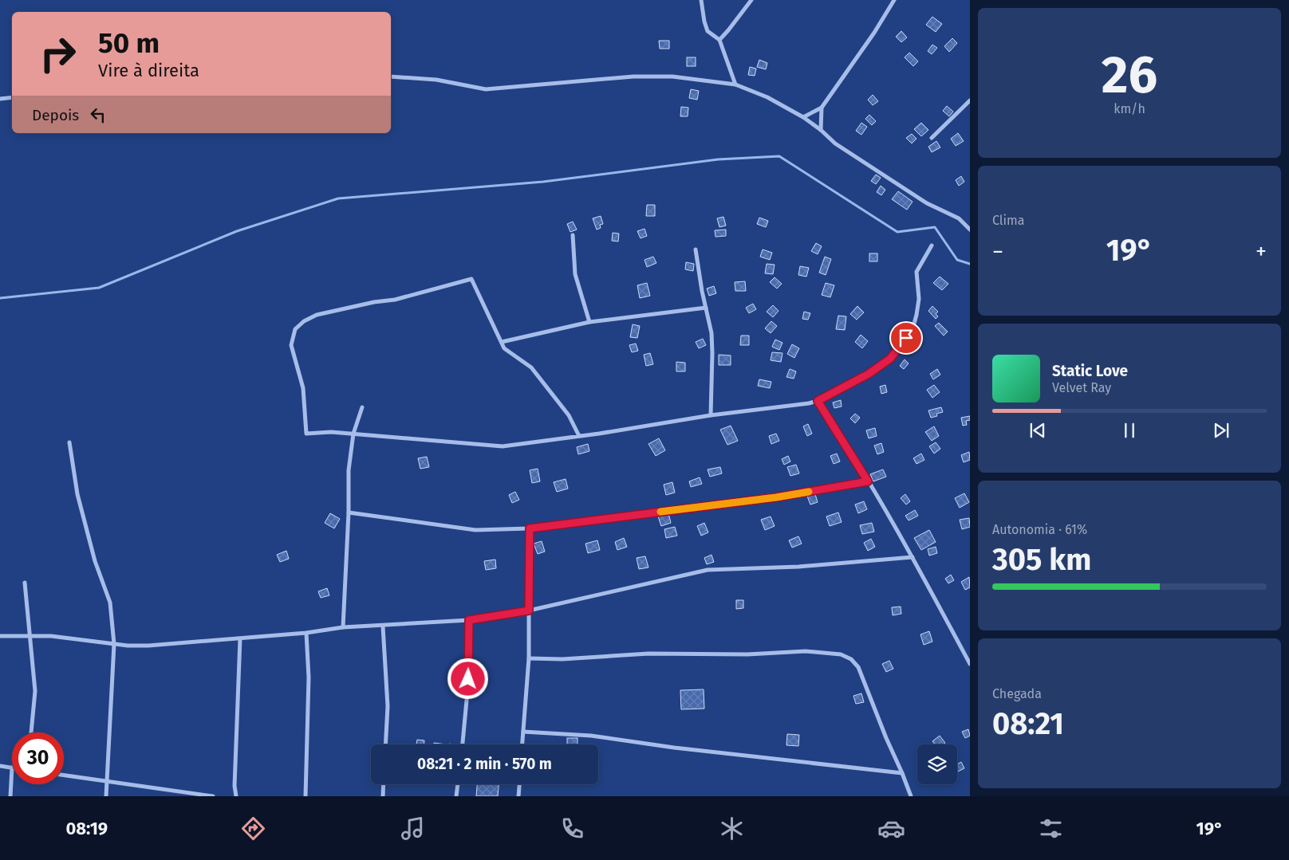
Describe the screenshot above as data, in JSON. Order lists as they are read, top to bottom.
{
  "page": {
    "tile": [
      ["26", "km/h"],
      "Clima",
      ["Autonomia · 61%", "305 km"],
      ["Chegada", "08:21"]
    ],
    "turn": ["50 m", "Vire à direita"],
    "then": "Depois",
    "heat": ["−", "19°", "+"],
    "song": ["Static Love", "Velvet Ray"],
    "limit": "30",
    "trip": "08:21 · 2 min · 570 m",
    "tabs": ["08:19", "19°"]
  }
}
